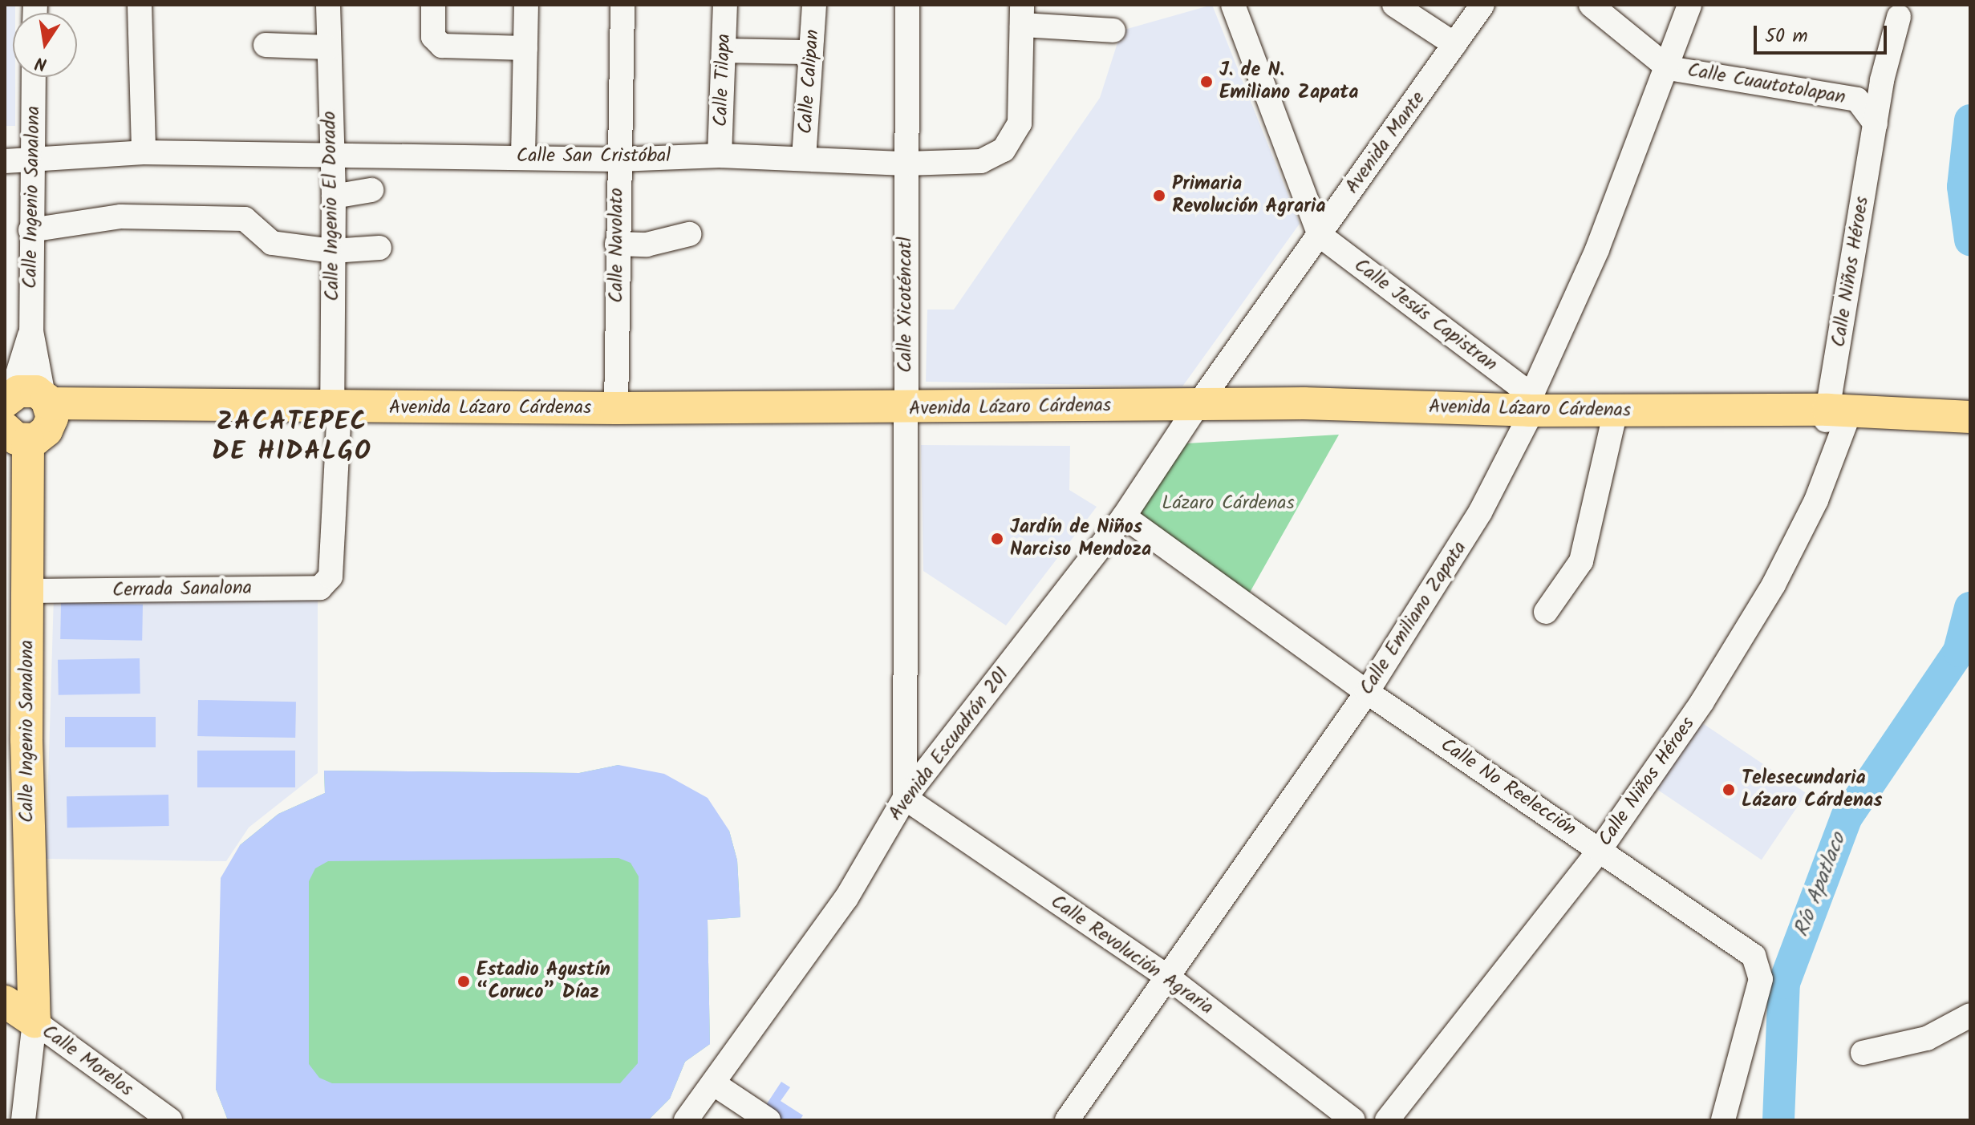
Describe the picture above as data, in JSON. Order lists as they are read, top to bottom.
{
  "streets": {
    "main road": ["Calle Ingenio Sanalona", "Avenida Lázaro Cárdenas", "Calle Morelos"],
    "street": [
      "Calle Tilapa",
      "Calle Calipan",
      "Calle Cuautotolapan",
      "Avenida Mante",
      "Calle San Cristóbal",
      "Calle Ingenio El Dorado",
      "Calle Navolato",
      "Calle Niños Héroes",
      "Calle Xicoténcatl",
      "Calle Jesús Capistran",
      "Cerrada Sanalona",
      "Calle Emiliano Zapata",
      "Avenida Escuadrón 201",
      "Calle No Reelección",
      "Calle Revolución Agraria"
    ]
  },
  "crossings": [
    ["Calle Tilapa", "Calle San Cristóbal"],
    ["Calle Calipan", "Calle San Cristóbal"],
    ["Calle Cuautotolapan", "Calle Niños Héroes"],
    ["Calle Cuautotolapan", "Calle Emiliano Zapata"],
    ["Avenida Mante", "Calle Jesús Capistran"],
    ["Avenida Mante", "Avenida Lázaro Cárdenas"],
    ["Avenida Mante", "Avenida Escuadrón 201"],
    ["Calle San Cristóbal", "Calle Ingenio Sanalona"],
    ["Calle San Cristóbal", "Calle Ingenio El Dorado"],
    ["Calle San Cristóbal", "Calle Navolato"],
    ["Calle San Cristóbal", "Calle Xicoténcatl"],
    ["Calle Ingenio Sanalona", "Avenida Lázaro Cárdenas"],
    ["Calle Ingenio Sanalona", "Cerrada Sanalona"],
    ["Calle Ingenio Sanalona", "Calle Morelos"],
    ["Calle Ingenio El Dorado", "Avenida Lázaro Cárdenas"],
    ["Calle Ingenio El Dorado", "Cerrada Sanalona"],
    ["Calle Navolato", "Avenida Lázaro Cárdenas"],
    ["Calle Niños Héroes", "Avenida Lázaro Cárdenas"],
    ["Calle Niños Héroes", "Calle No Reelección"],
    ["Calle Xicoténcatl", "Avenida Lázaro Cárdenas"],
    ["Calle Xicoténcatl", "Avenida Escuadrón 201"],
    ["Calle Xicoténcatl", "Calle Revolución Agraria"],
    ["Calle Jesús Capistran", "Avenida Lázaro Cárdenas"],
    ["Calle Jesús Capistran", "Calle Emiliano Zapata"],
    ["Avenida Lázaro Cárdenas", "Calle Emiliano Zapata"],
    ["Avenida Lázaro Cárdenas", "Avenida Escuadrón 201"],
    ["Calle Emiliano Zapata", "Calle No Reelección"],
    ["Calle Emiliano Zapata", "Calle Revolución Agraria"],
    ["Avenida Escuadrón 201", "Calle No Reelección"],
    ["Avenida Escuadrón 201", "Calle Revolución Agraria"]
  ],
  "districts": ["ZACATEPEC DE HIDALGO"],
  "water": ["Río Apatlaco"],
  "parks": ["Lázaro Cárdenas"],
  "places": [
    "J. de N. Emiliano Zapata",
    "Primaria Revolución Agraria",
    "Jardín de Niños Narciso Mendoza",
    "Telesecundaria Lázaro Cárdenas",
    "Estadio Agustín “Coruco” Díaz"
  ],
  "scale_bar": "50 m",
  "north": "bottom"
}
